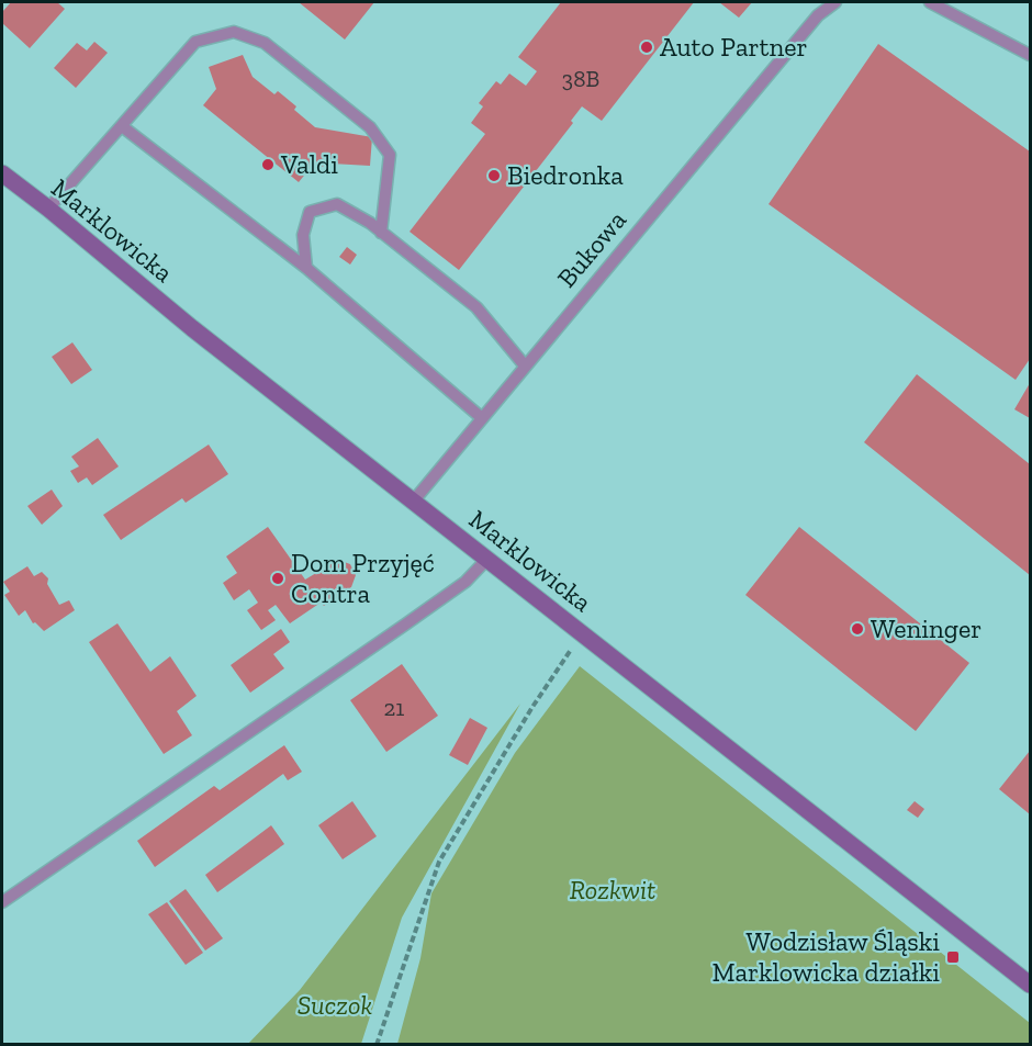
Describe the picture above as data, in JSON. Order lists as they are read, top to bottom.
{
  "streets": {
    "main road": ["Marklowicka"],
    "lane": ["Bukowa"]
  },
  "crossings": [
    ["Marklowicka", "Bukowa"]
  ],
  "parks": ["Rozkwit", "Suczok"],
  "places": {
    "other": [
      "Auto Partner",
      "Valdi",
      "Biedronka",
      "Dom Przyjęć Contra",
      "Weninger"
    ],
    "transit": ["Wodzisław Śląski Marklowicka działki"]
  },
  "house_numbers": ["38B", "21"]
}
